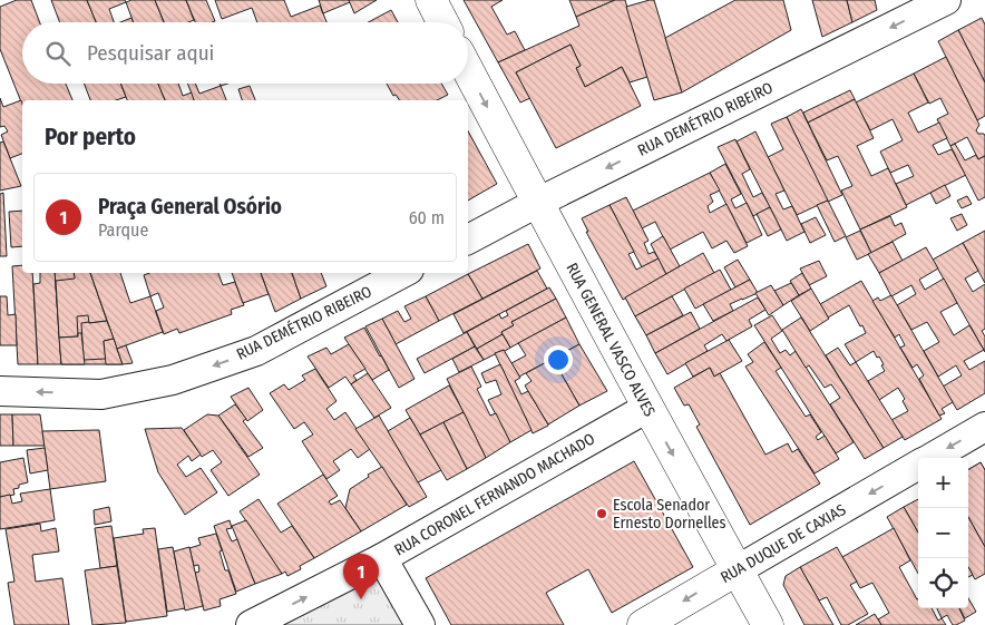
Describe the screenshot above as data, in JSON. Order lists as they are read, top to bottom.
{
  "streets": {
    "street": [
      "RUA DEMÉTRIO RIBEIRO",
      "RUA GENERAL VASCO ALVES",
      "RUA CORONEL FERNANDO MACHADO",
      "RUA DUQUE DE CAXIAS"
    ]
  },
  "crossings": [
    ["RUA DEMÉTRIO RIBEIRO", "RUA GENERAL VASCO ALVES"],
    ["RUA GENERAL VASCO ALVES", "RUA CORONEL FERNANDO MACHADO"],
    ["RUA GENERAL VASCO ALVES", "RUA DUQUE DE CAXIAS"]
  ],
  "one_way": ["RUA DEMÉTRIO RIBEIRO", "RUA GENERAL VASCO ALVES", "RUA DUQUE DE CAXIAS"],
  "places": ["Escola Senador Ernesto Dornelles"],
  "page": {
    "search": "Pesquisar aqui",
    "heading": "Por perto",
    "list": [
      {
        "mark": "1",
        "name": "Praça General Osório",
        "note": "Parque",
        "value": "60 m"
      }
    ],
    "map_buttons": ["+", "−"],
    "pins": "1"
  }
}
